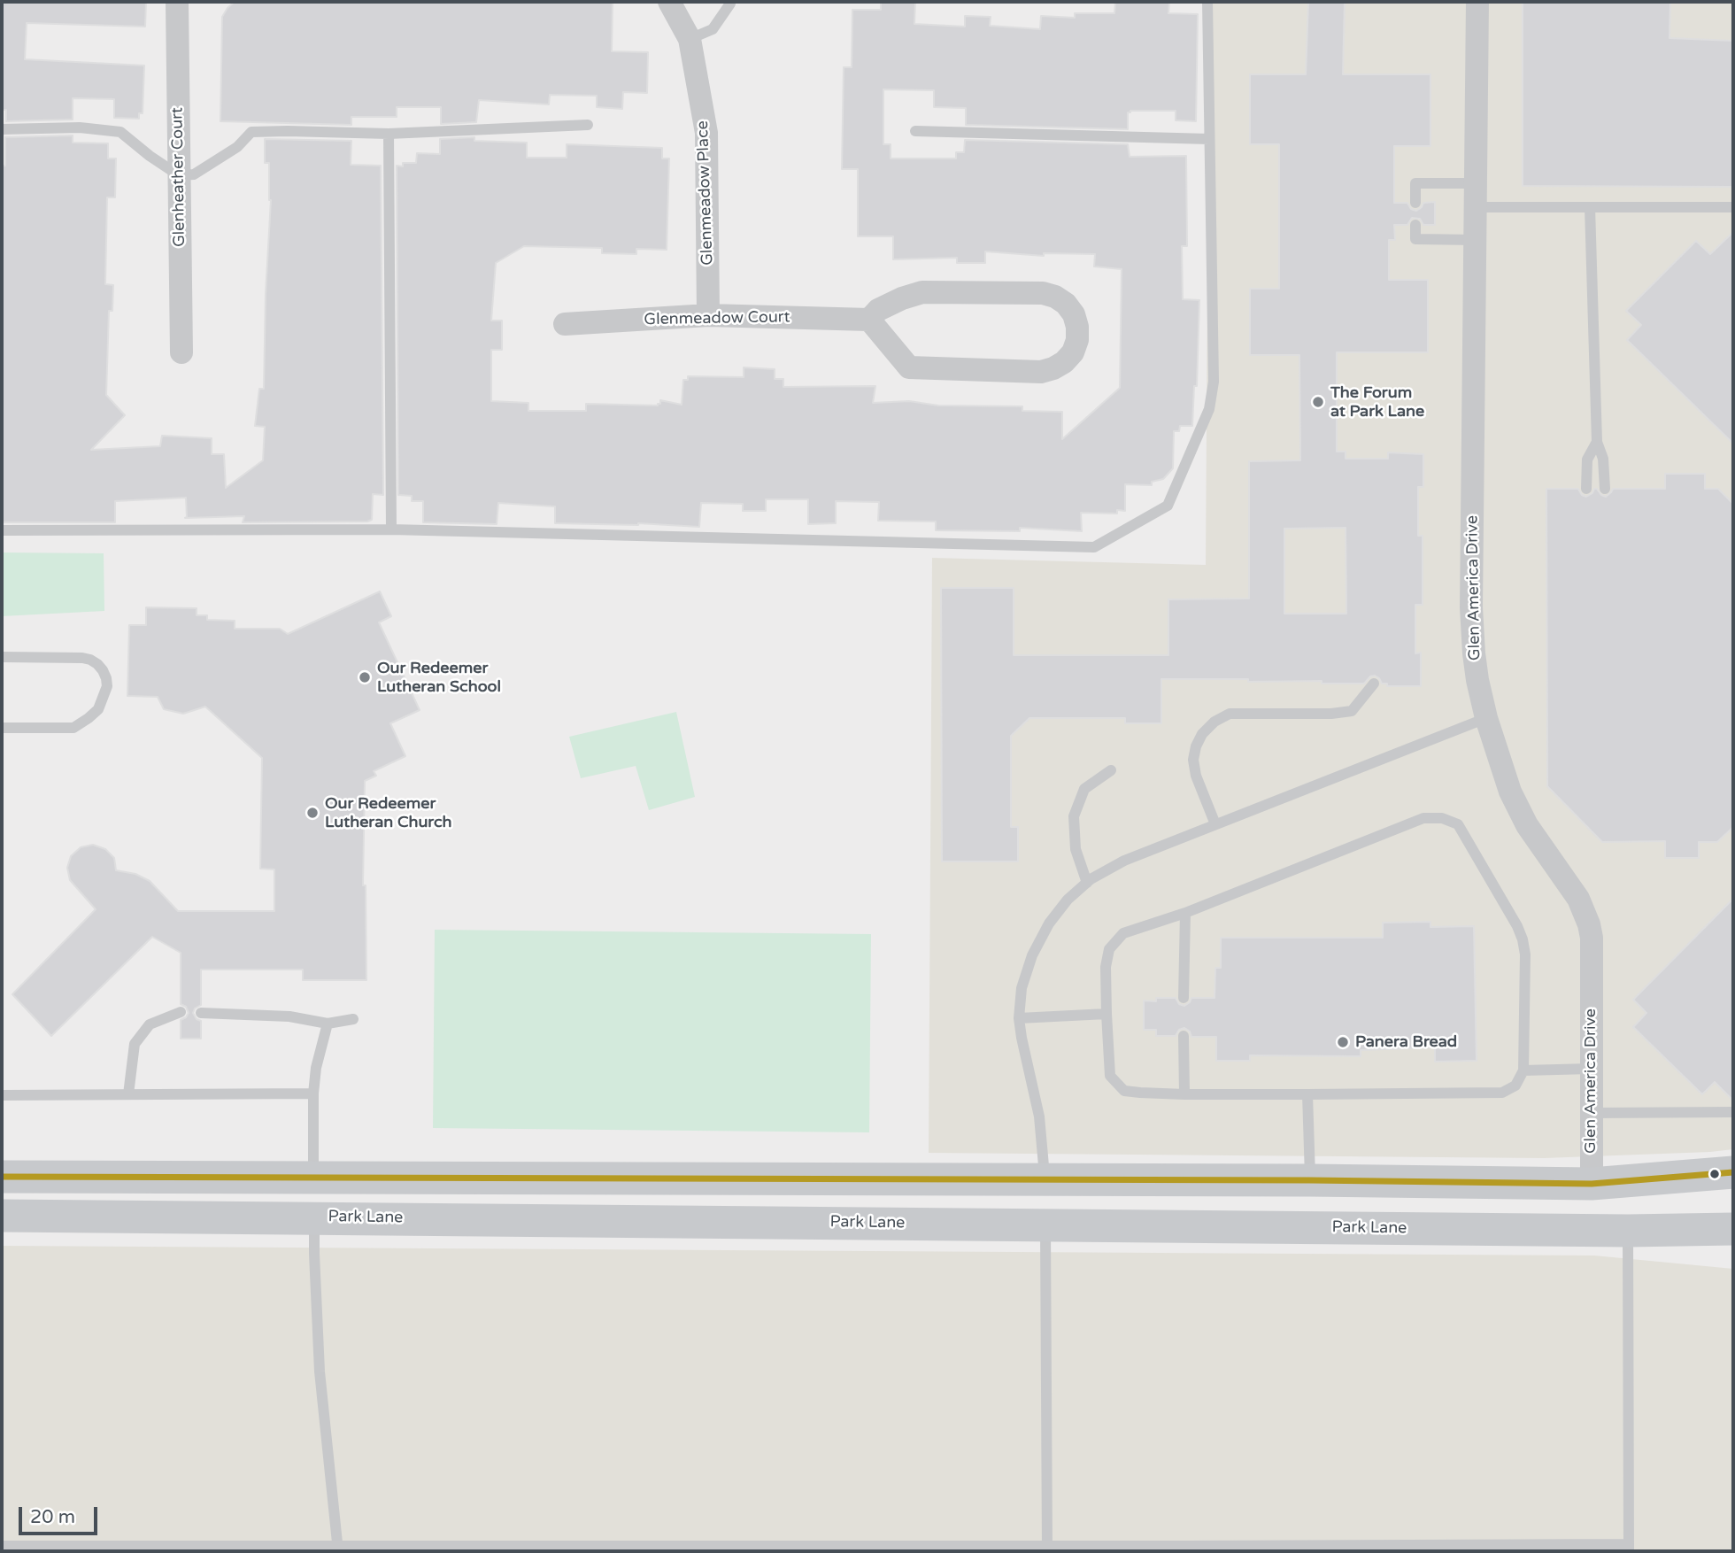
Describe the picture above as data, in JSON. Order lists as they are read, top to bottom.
{
  "streets": {
    "main road": ["Park Lane"],
    "street": [
      "Glenheather Court",
      "Glenmeadow Place",
      "Glenmeadow Court",
      "Glen America Drive"
    ]
  },
  "crossings": [
    ["Glenmeadow Place", "Glenmeadow Court"]
  ],
  "places": [
    "The Forum at Park Lane",
    "Our Redeemer Lutheran School",
    "Our Redeemer Lutheran Church",
    "Panera Bread"
  ],
  "lines": ["transit line 20"],
  "scale_bar": "20 m"
}
